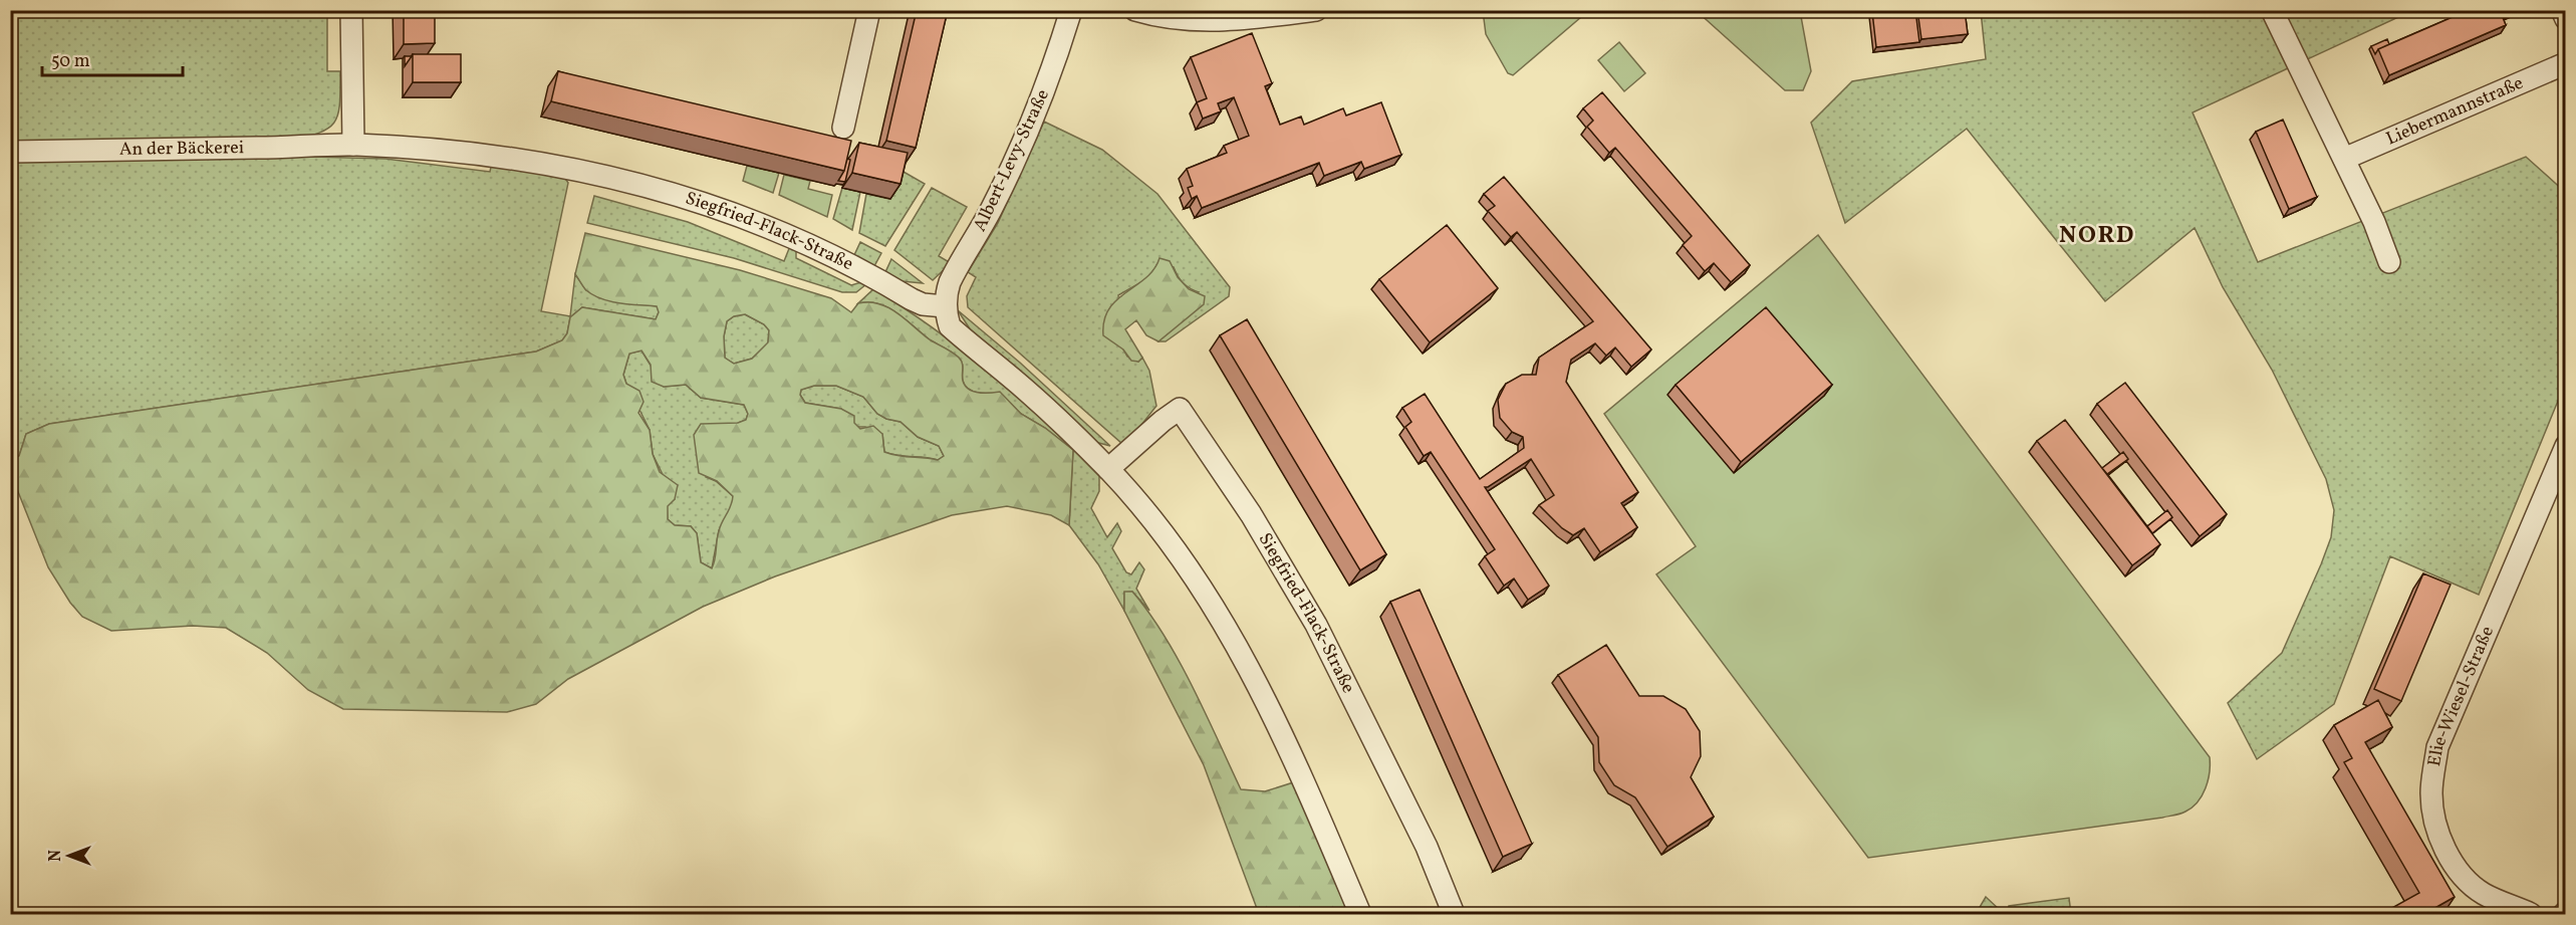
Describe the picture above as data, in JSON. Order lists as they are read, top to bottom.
{
  "streets": {
    "street": [
      "Liebermannstraße",
      "An der Bäckerei",
      "Albert-Levy-Straße",
      "Siegfried-Flack-Straße",
      "Elie-Wiesel-Straße"
    ]
  },
  "crossings": [
    ["An der Bäckerei", "Siegfried-Flack-Straße"],
    ["Albert-Levy-Straße", "Siegfried-Flack-Straße"]
  ],
  "districts": ["NORD"],
  "scale_bar": "50 m",
  "north": "left"
}
